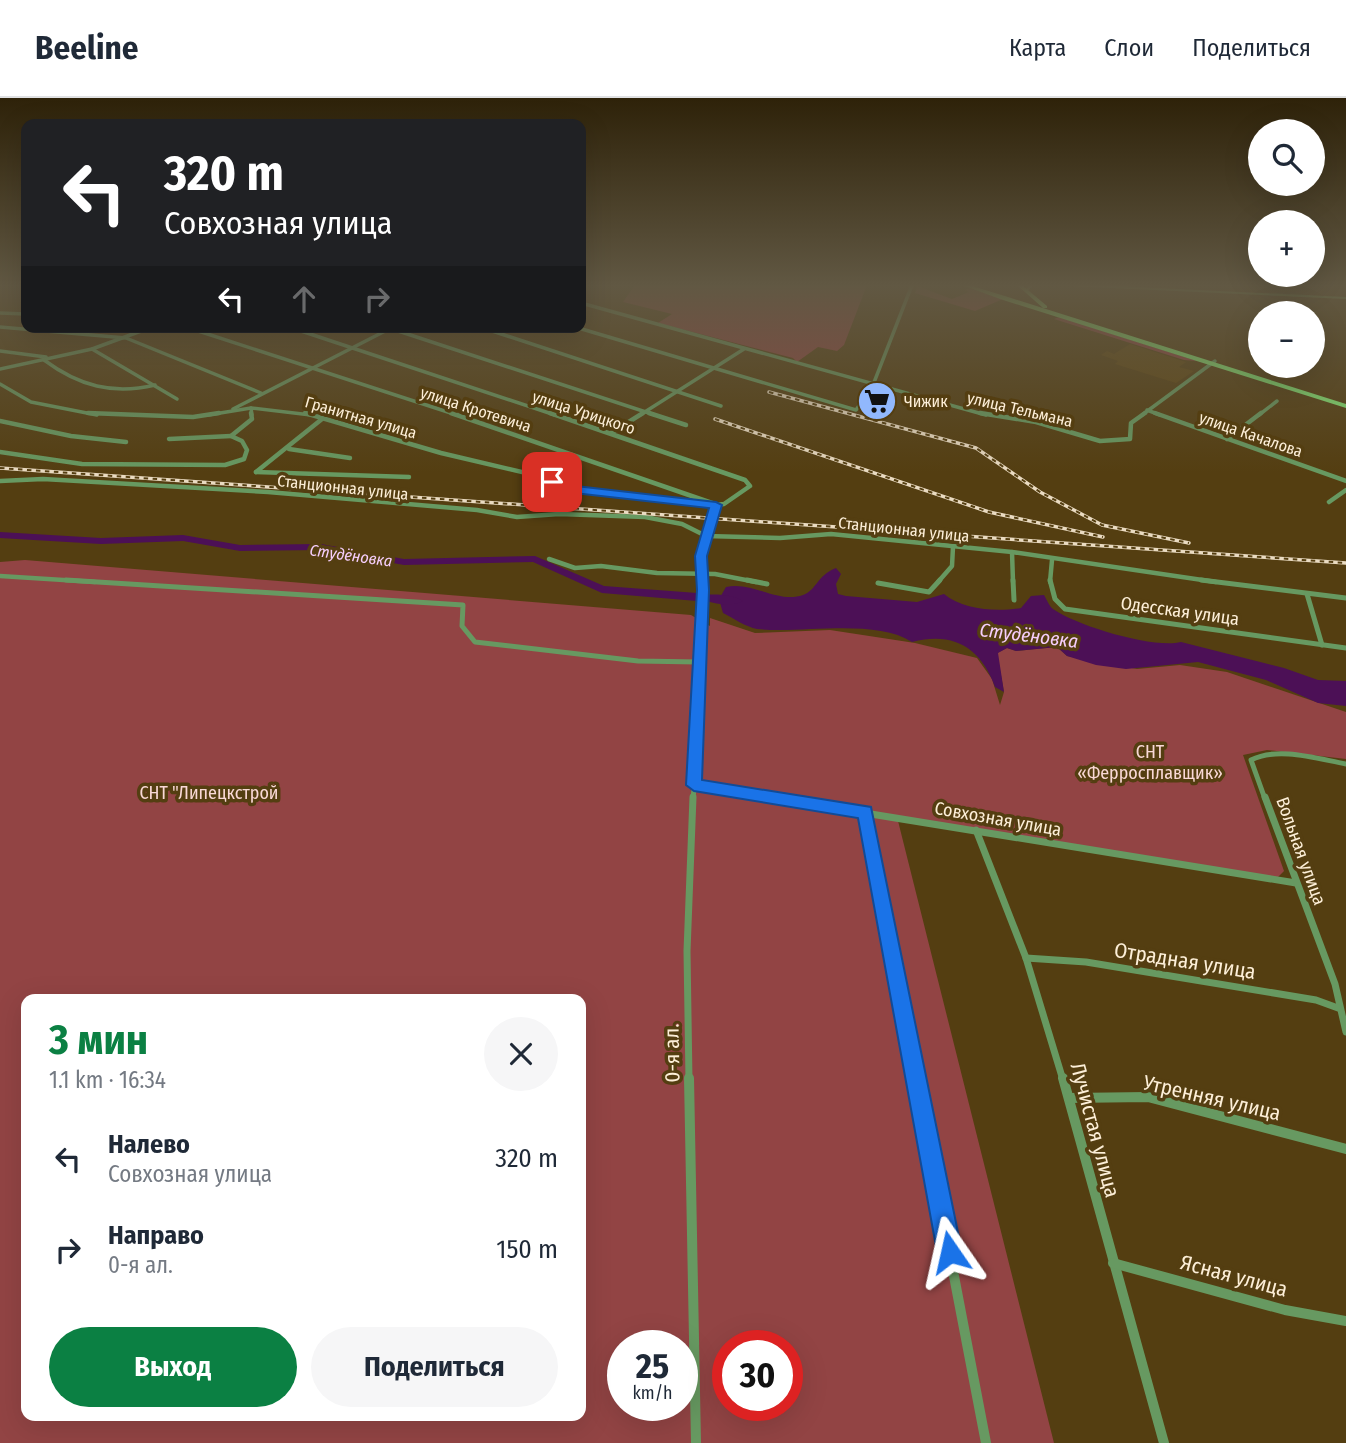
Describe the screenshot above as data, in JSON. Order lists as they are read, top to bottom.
{
  "streets": {
    "street": [
      "улица Кротевича",
      "улица Тельмана",
      "улица Урицкого",
      "Гранитная улица",
      "улица Качалова",
      "Станционная улица",
      "Одесская улица",
      "Совхозная улица",
      "Вольная улица",
      "Отрадная улица",
      "0-я ал.",
      "Утренняя улица",
      "Лучистая улица",
      "Ясная улица"
    ]
  },
  "crossings": [
    ["улица Кротевича", "улица Урицкого"],
    ["улица Кротевича", "Гранитная улица"],
    ["улица Кротевича", "0-я ал."],
    ["улица Тельмана", "улица Качалова"],
    ["улица Урицкого", "Гранитная улица"],
    ["улица Урицкого", "0-я ал."],
    ["Гранитная улица", "0-я ал."],
    ["Станционная улица", "Одесская улица"],
    ["Станционная улица", "0-я ал."],
    ["Совхозная улица", "Вольная улица"],
    ["Совхозная улица", "0-я ал."],
    ["Совхозная улица", "Лучистая улица"],
    ["Вольная улица", "Отрадная улица"],
    ["Отрадная улица", "Лучистая улица"],
    ["Утренняя улица", "Лучистая улица"],
    ["Лучистая улица", "Ясная улица"]
  ],
  "water": ["Студёновка"],
  "parks": ["СНТ «Ферросплавщик»", "СНТ \"Липецкстрой"],
  "places": {
    "supermarket": ["Чижик"]
  },
  "page": {
    "header": "Beeline",
    "nav": ["Карта", "Слои", "Поделиться"],
    "map_buttons": ["+", "−"],
    "turn": ["320 m", "Совхозная улица"],
    "heading": ["3 мин", "1.1 km · 16:34"],
    "list": [
      {
        "name": "Налево",
        "note": "Совхозная улица",
        "value": "320 m"
      },
      {
        "name": "Направо",
        "note": "0-я ал.",
        "value": "150 m"
      }
    ],
    "buttons": ["Выход", "Поделиться"],
    "speed": "25 km/h",
    "limit": "30"
  }
}
